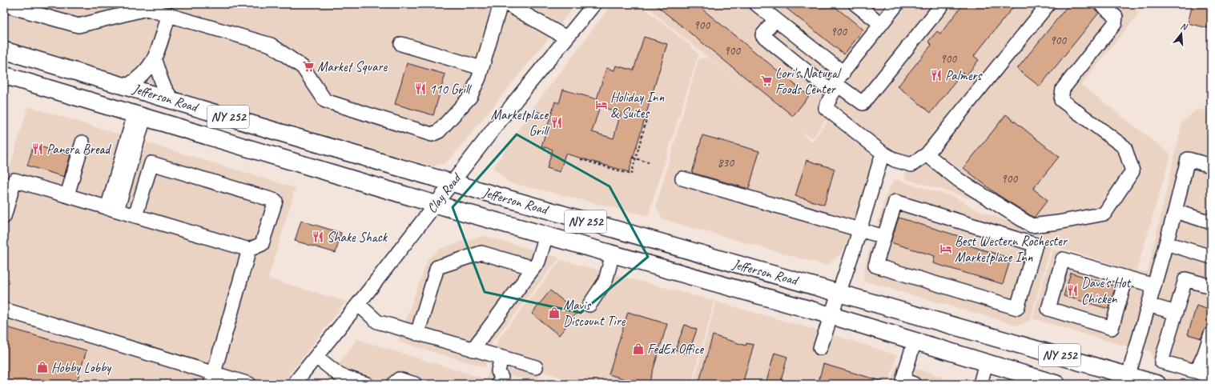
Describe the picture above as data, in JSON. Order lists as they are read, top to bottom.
{
  "streets": {
    "main road": ["Jefferson Road", "NY 252"],
    "street": ["Clay Road"]
  },
  "crossings": [
    ["Jefferson Road", "Clay Road"]
  ],
  "places": {
    "supermarket": ["Market Square", "Lori's Natural Foods Center"],
    "restaurant": [
      "Palmers",
      "110 Grill",
      "Marketplace Grill",
      "Panera Bread",
      "Shake Shack",
      "Dave's Hot Chicken"
    ],
    "hotel": ["Holiday Inn & Suites", "Best Western Rochester Marketplace Inn"],
    "shop": ["Mavis Discount Tire", "FedEx Office", "Hobby Lobby"]
  },
  "house_numbers": [
    "900",
    "900",
    "900",
    "900",
    "900",
    "830",
    "900"
  ],
  "north": "top"
}
